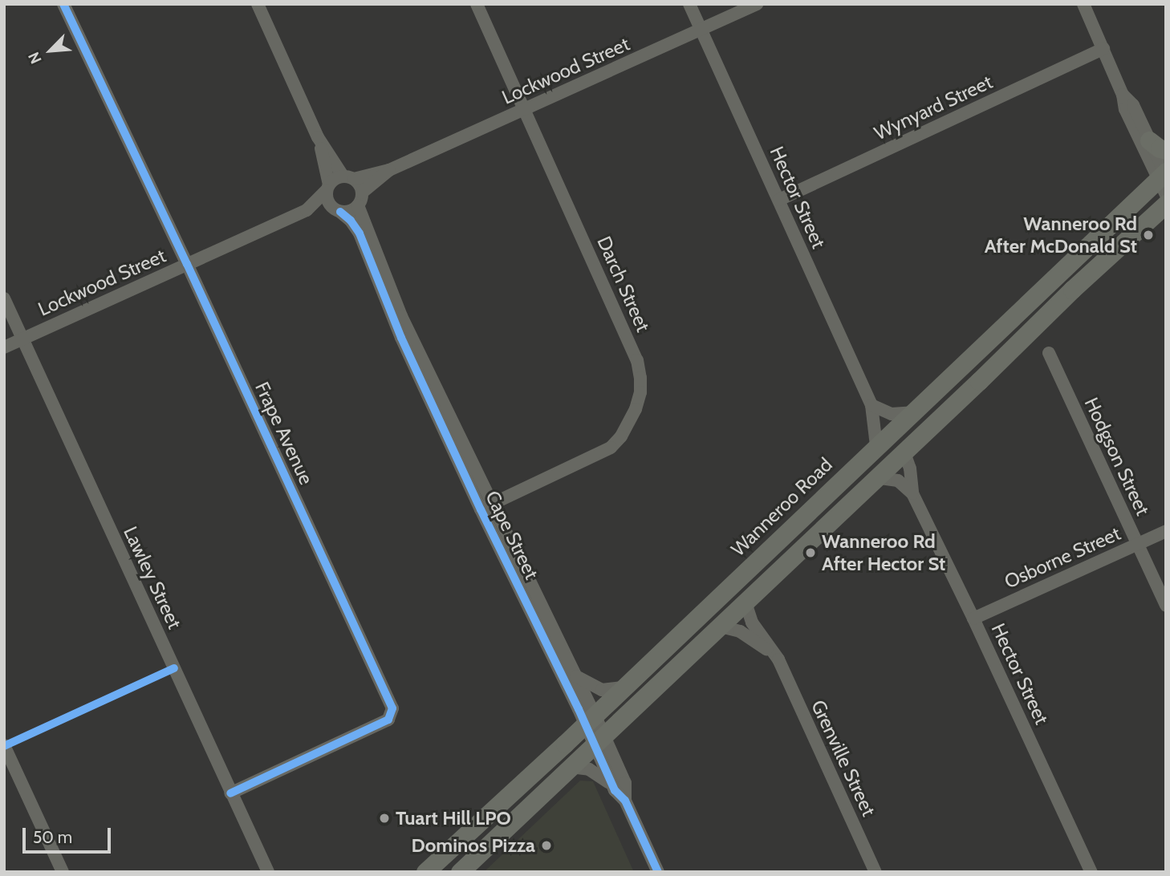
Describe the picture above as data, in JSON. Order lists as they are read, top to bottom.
{
  "streets": {
    "highway": ["Wanneroo Road"],
    "street": [
      "Lockwood Street",
      "Wynyard Street",
      "Hector Street",
      "Darch Street",
      "Frape Avenue",
      "Hodgson Street",
      "Cape Street",
      "Osborne Street",
      "Lawley Street",
      "Grenville Street"
    ]
  },
  "crossings": [
    ["Lockwood Street", "Hector Street"],
    ["Lockwood Street", "Darch Street"],
    ["Lockwood Street", "Frape Avenue"],
    ["Lockwood Street", "Cape Street"],
    ["Lockwood Street", "Lawley Street"],
    ["Wynyard Street", "Hector Street"],
    ["Hector Street", "Wanneroo Road"],
    ["Hector Street", "Osborne Street"],
    ["Darch Street", "Cape Street"],
    ["Frape Avenue", "Lawley Street"],
    ["Hodgson Street", "Osborne Street"],
    ["Wanneroo Road", "Cape Street"]
  ],
  "places": [
    "Wanneroo Rd After McDonald St",
    "Wanneroo Rd After Hector St",
    "Tuart Hill LPO",
    "Dominos Pizza"
  ],
  "scale_bar": "50 m",
  "north": "bottom left"
}
